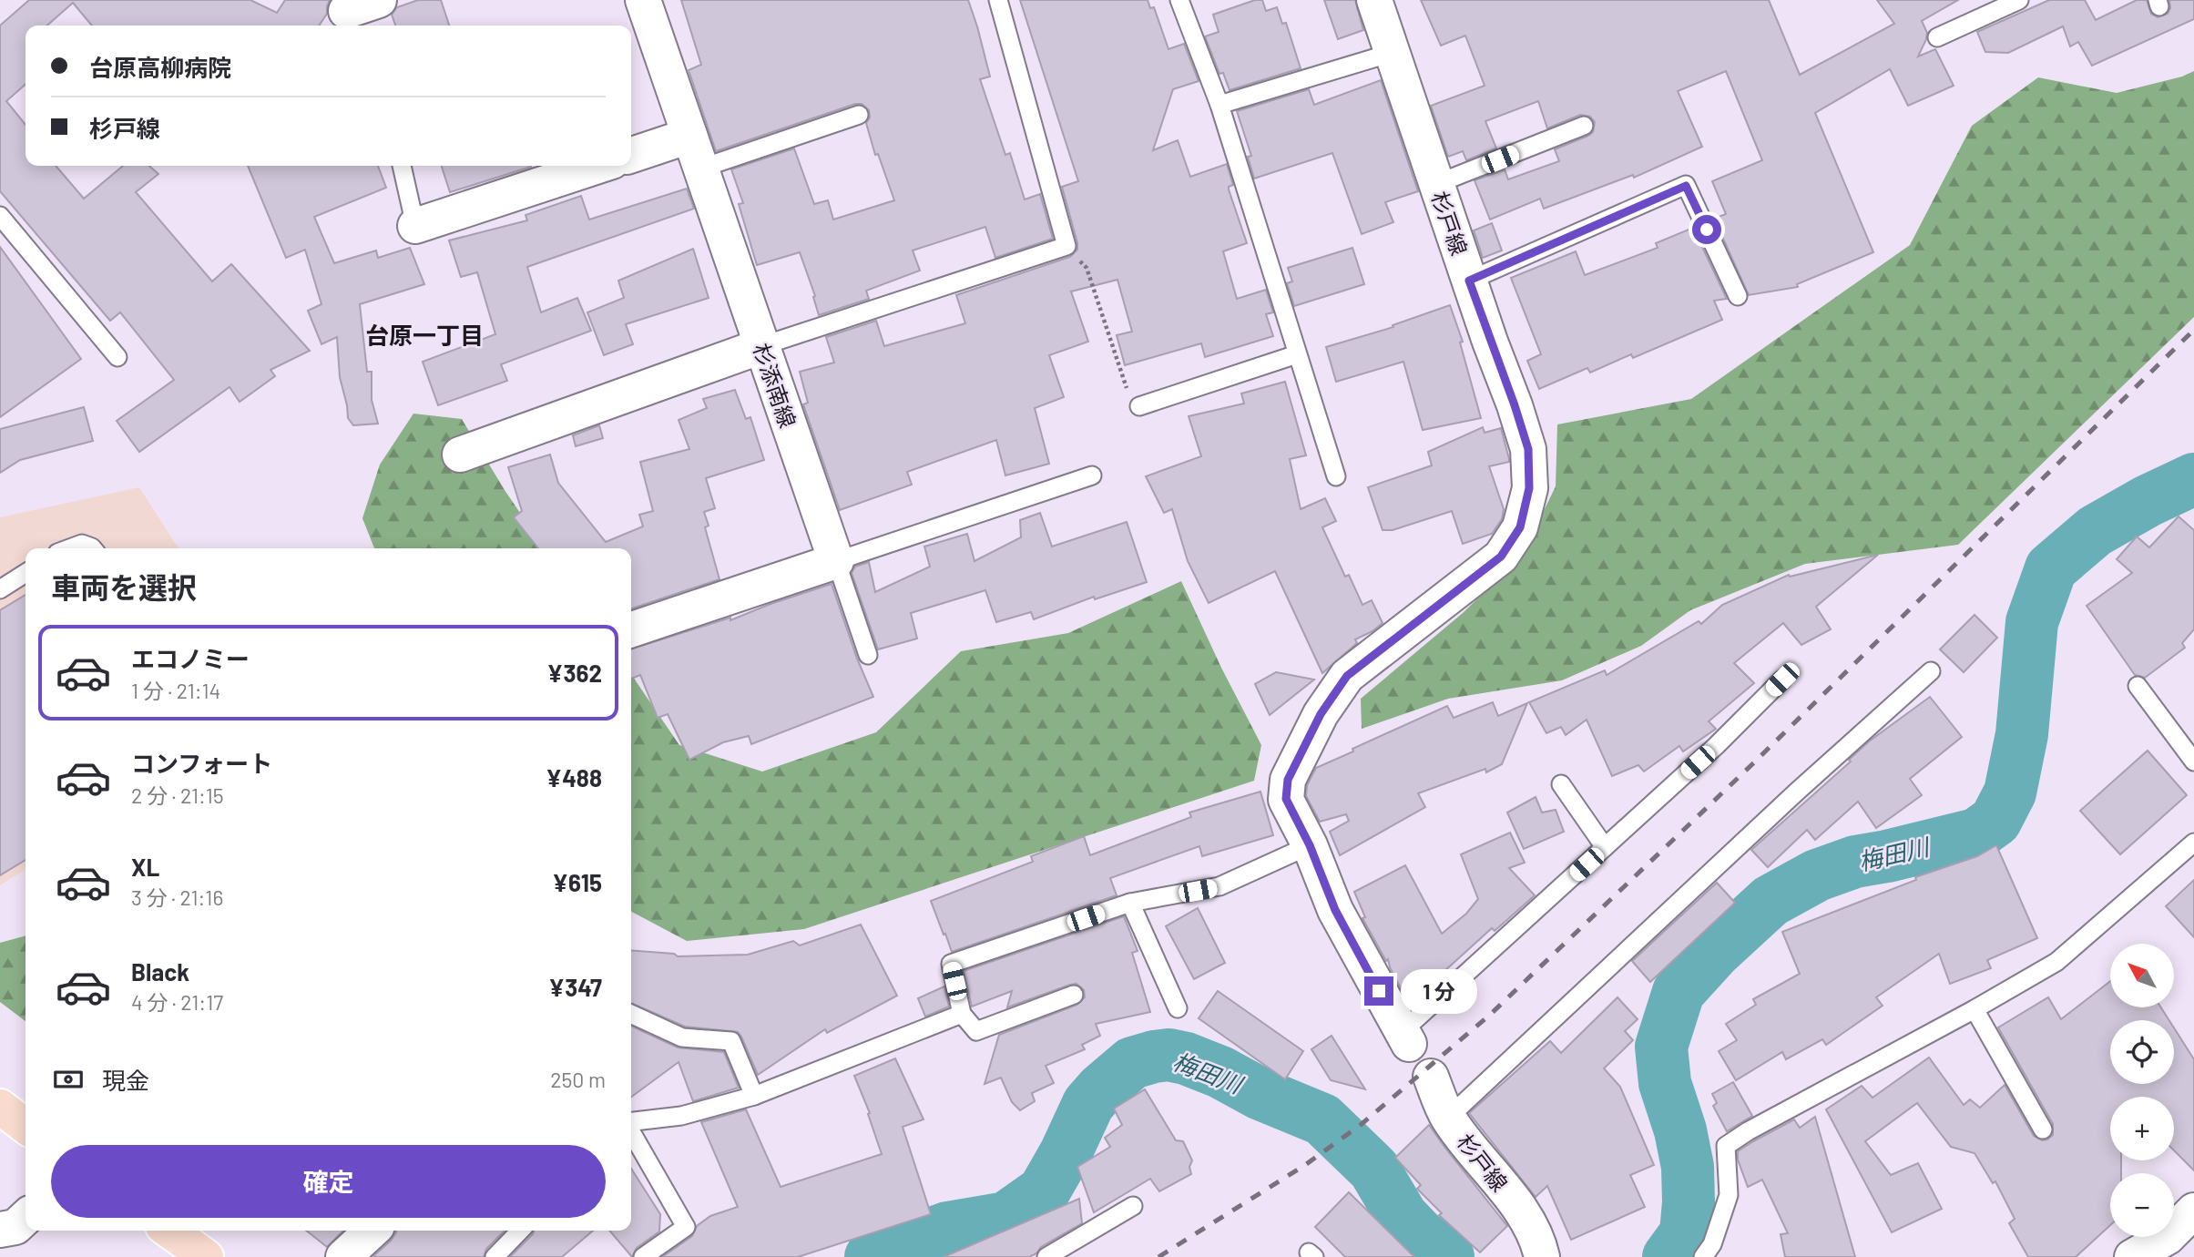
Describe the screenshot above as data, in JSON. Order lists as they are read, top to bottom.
{
  "streets": {
    "street": ["杉戸線", "杉添南線"]
  },
  "districts": ["台原一丁目"],
  "water": ["梅田川"],
  "north": "top left",
  "page": {
    "banner": ["台原高柳病院", "杉戸線"],
    "heading": "車両を選択",
    "list": [
      {
        "name": "エコノミー",
        "note": "1 分 · 21:14",
        "value": "¥362"
      },
      {
        "name": "コンフォート",
        "note": "2 分 · 21:15",
        "value": "¥488"
      },
      {
        "name": "XL",
        "note": "3 分 · 21:16",
        "value": "¥615"
      },
      {
        "name": "Black",
        "note": "4 分 · 21:17",
        "value": "¥347"
      }
    ],
    "map_buttons": ["+", "−"],
    "bubble": "1 分",
    "pay": ["現金", "250 m"],
    "buttons": "確定"
  }
}
